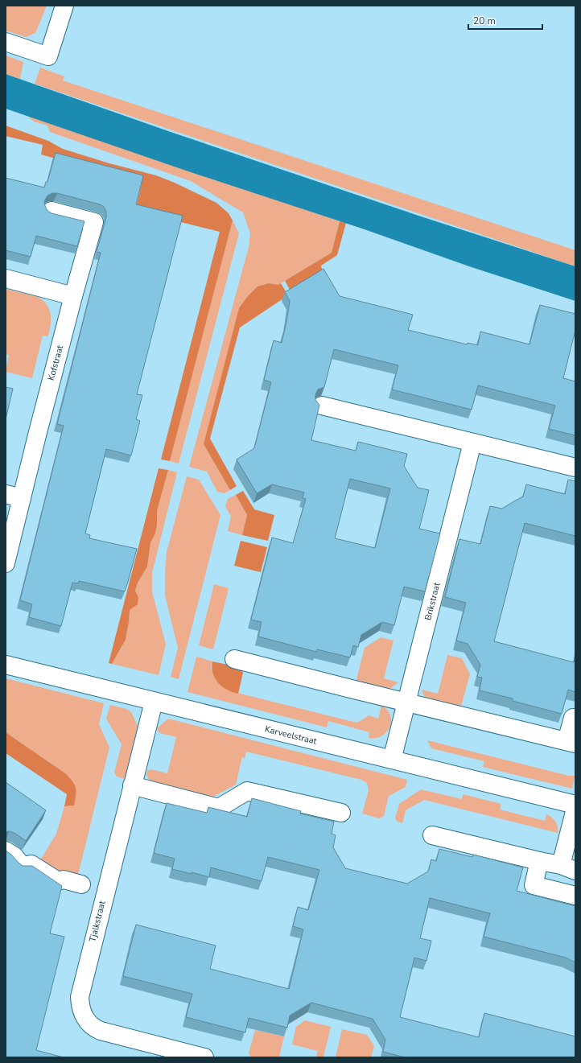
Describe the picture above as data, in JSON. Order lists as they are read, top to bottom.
{
  "streets": {
    "street": [
      "Kofstraat",
      "Brikstraat",
      "Karveelstraat",
      "Tjalkstraat"
    ]
  },
  "crossings": [
    ["Brikstraat", "Karveelstraat"],
    ["Karveelstraat", "Tjalkstraat"]
  ],
  "scale_bar": "20 m"
}
